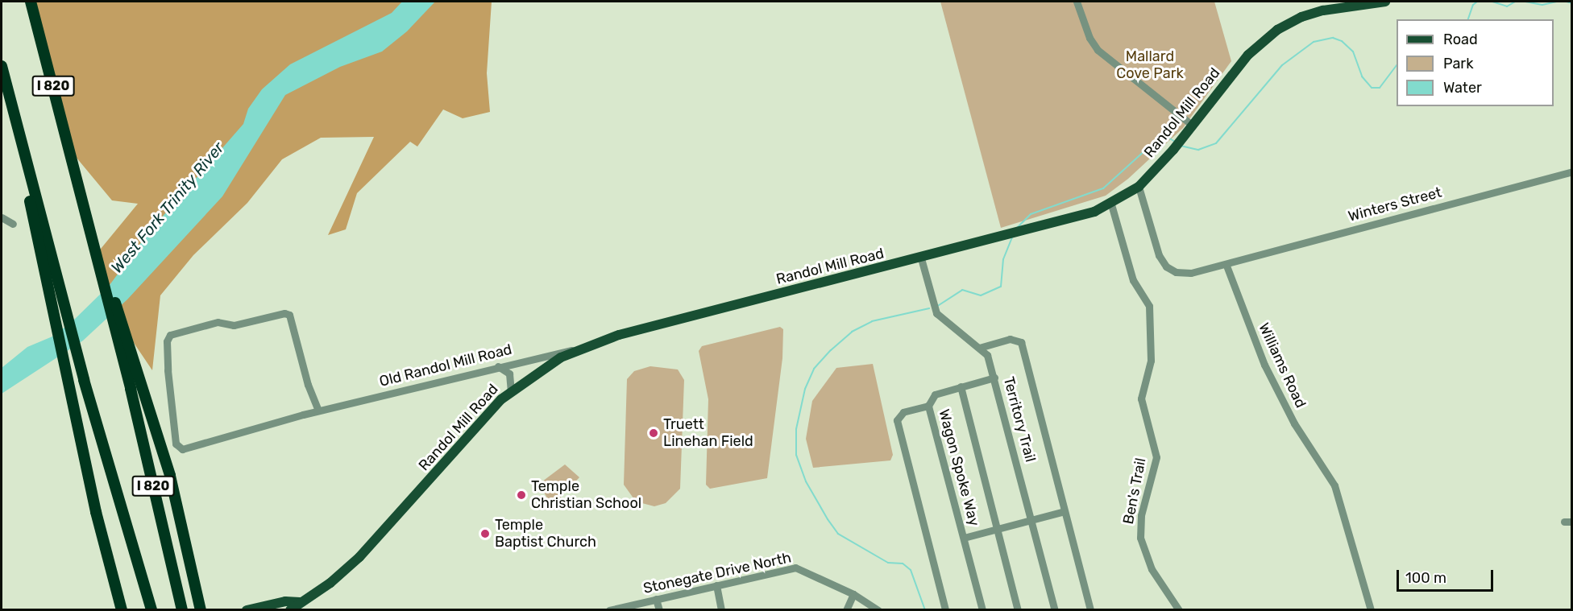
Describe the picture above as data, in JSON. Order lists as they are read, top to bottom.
{
  "streets": {
    "highway": ["I 820"],
    "main road": ["Randol Mill Road"],
    "street": [
      "Winters Street",
      "Old Randol Mill Road",
      "Williams Road",
      "Territory Trail",
      "Wagon Spoke Way",
      "Ben's Trail",
      "Stonegate Drive North"
    ]
  },
  "crossings": [
    ["Randol Mill Road", "Old Randol Mill Road"],
    ["Randol Mill Road", "Territory Trail"],
    ["Randol Mill Road", "Ben's Trail"],
    ["Winters Street", "Williams Road"],
    ["Territory Trail", "Wagon Spoke Way"]
  ],
  "water": ["West Fork Trinity River"],
  "parks": ["Mallard Cove Park"],
  "places": ["Truett Linehan Field", "Temple Christian School", "Temple Baptist Church"],
  "legend": ["Road", "Park", "Water"],
  "scale_bar": "100 m"
}
